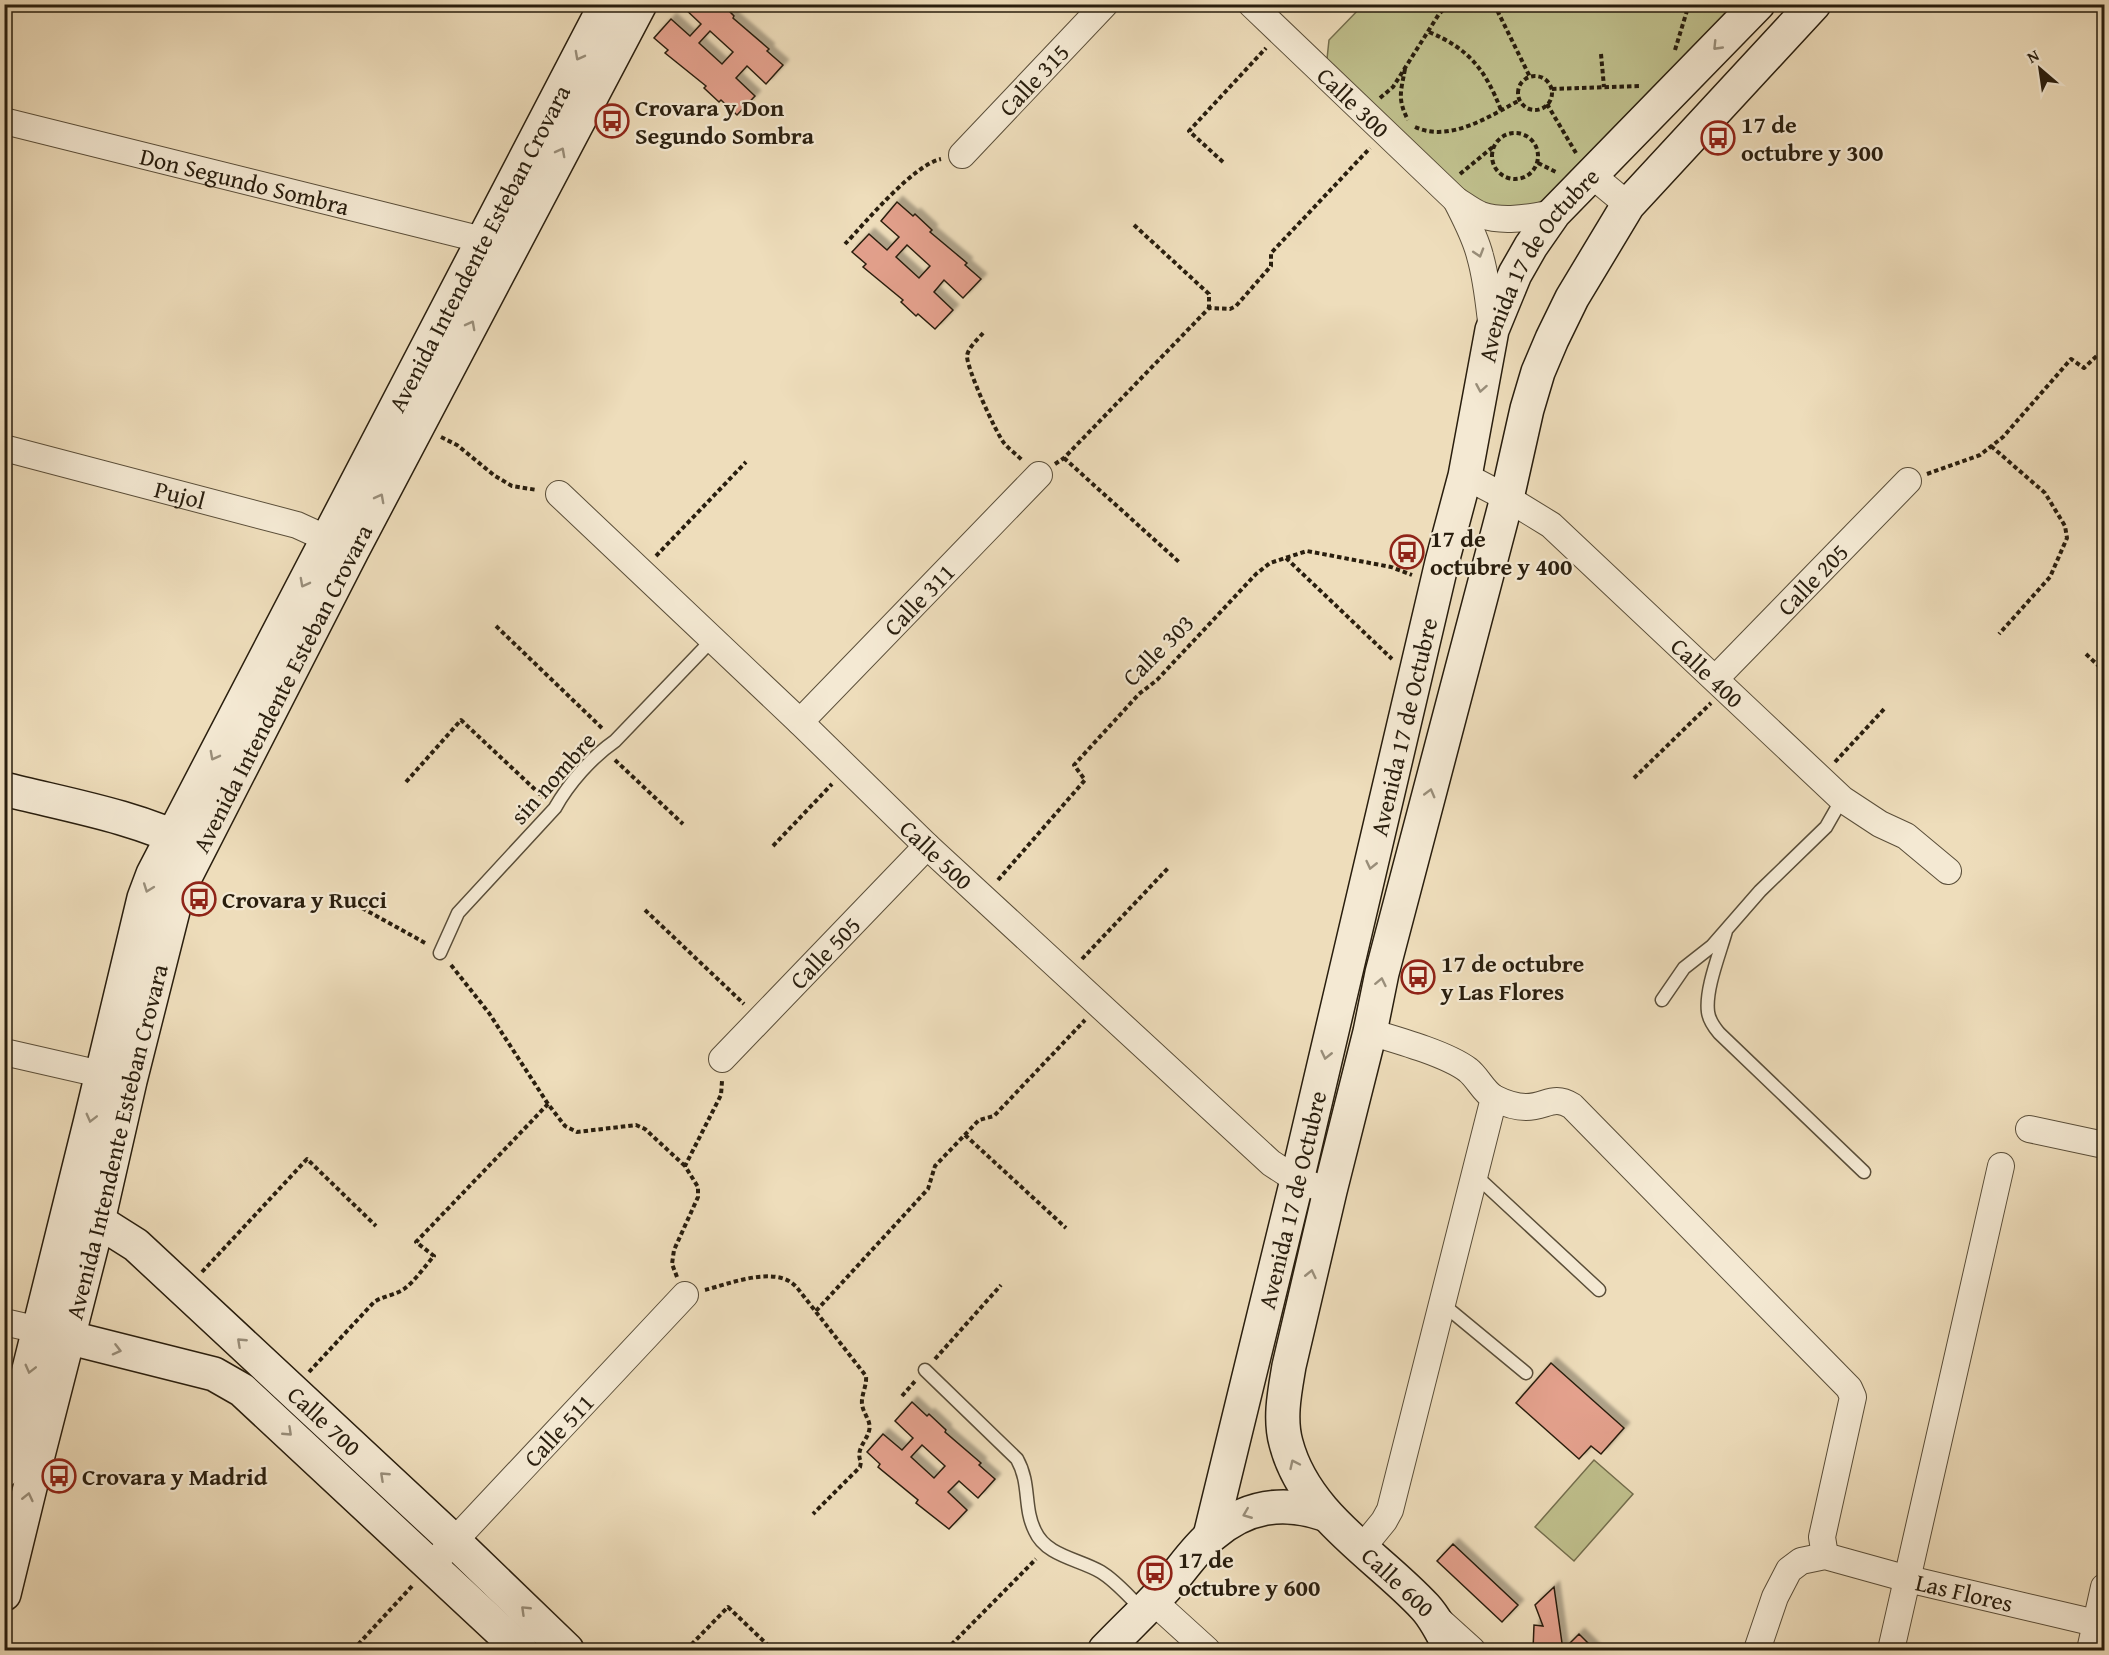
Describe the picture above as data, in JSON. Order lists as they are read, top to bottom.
{
  "streets": {
    "main road": [
      "Avenida Intendente Esteban Crovara",
      "Avenida 17 de Octubre",
      "Calle 700",
      "Calle 600"
    ],
    "street": [
      "Calle 315",
      "Calle 300",
      "Don Segundo Sombra",
      "Pujol",
      "Calle 205",
      "Calle 311",
      "Calle 400",
      "Calle 500",
      "Calle 505",
      "Calle 511",
      "Las Flores"
    ],
    "lane": ["sin nombre"],
    "path": ["Calle 303"]
  },
  "crossings": [
    ["Don Segundo Sombra", "Avenida Intendente Esteban Crovara"],
    ["Avenida Intendente Esteban Crovara", "Pujol"],
    ["Avenida Intendente Esteban Crovara", "Calle 700"],
    ["Avenida 17 de Octubre", "Calle 303"],
    ["Avenida 17 de Octubre", "Calle 400"],
    ["Avenida 17 de Octubre", "Calle 500"],
    ["Avenida 17 de Octubre", "Calle 600"],
    ["Calle 205", "Calle 400"],
    ["Calle 311", "Calle 500"],
    ["Calle 303", "Calle 500"],
    ["sin nombre", "Calle 500"],
    ["Calle 500", "Calle 505"],
    ["Calle 700", "Calle 511"]
  ],
  "places": {
    "bus stop": [
      "Crovara y Don Segundo Sombra",
      "17 de octubre y 300",
      "17 de octubre y 400",
      "Crovara y Rucci",
      "17 de octubre y Las Flores",
      "Crovara y Madrid",
      "17 de octubre y 600"
    ]
  },
  "north": "top left"
}
